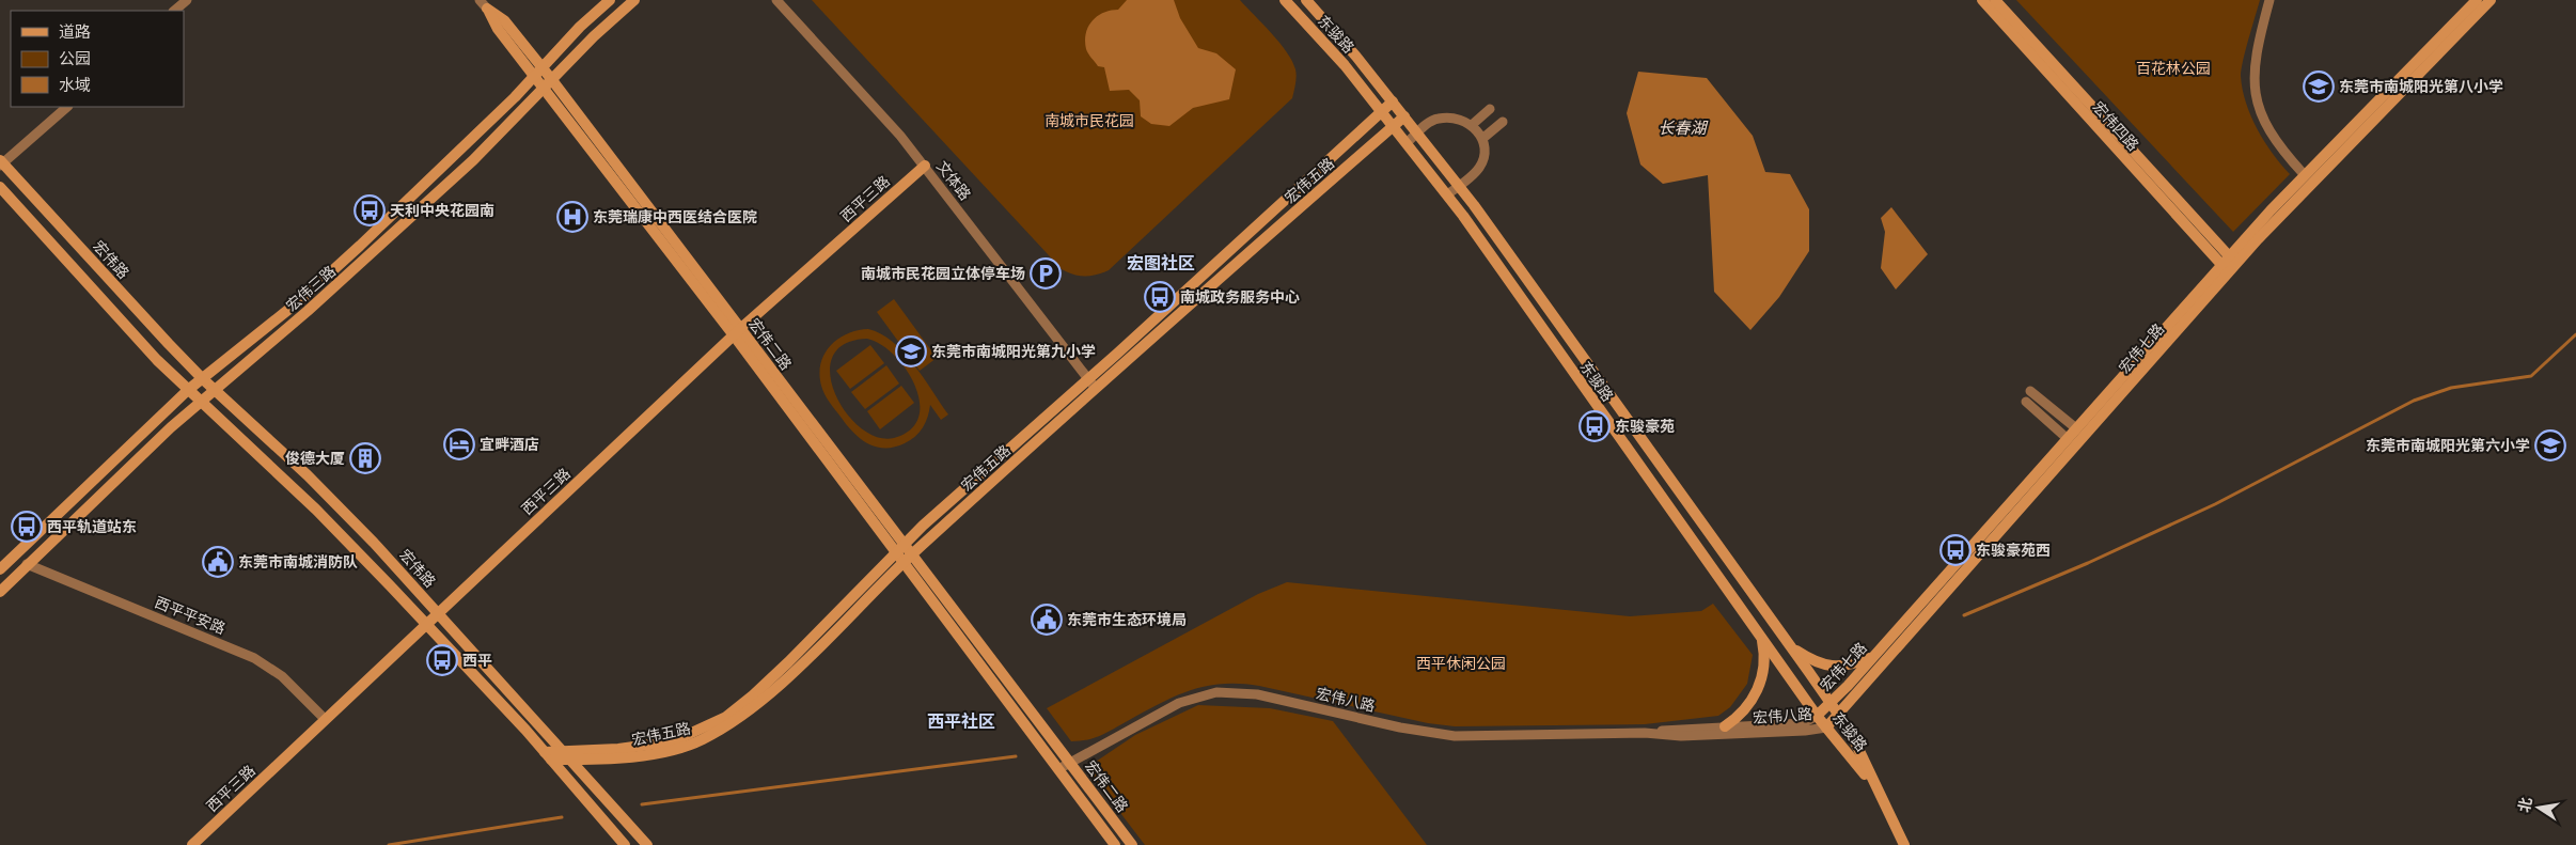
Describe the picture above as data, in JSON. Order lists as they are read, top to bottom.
{
  "streets": {
    "street": [
      "东骏路",
      "宏伟四路",
      "文体路",
      "宏伟五路",
      "西平三路",
      "宏伟路",
      "宏伟三路",
      "宏伟二路",
      "宏伟七路",
      "西平平安路",
      "宏伟八路"
    ]
  },
  "crossings": [
    ["东骏路", "宏伟五路"],
    ["东骏路", "宏伟七路"],
    ["东骏路", "宏伟八路"],
    ["宏伟四路", "宏伟七路"],
    ["文体路", "宏伟五路"],
    ["文体路", "西平三路"],
    ["宏伟五路", "宏伟路"],
    ["宏伟五路", "宏伟二路"],
    ["西平三路", "宏伟路"],
    ["西平三路", "宏伟二路"],
    ["西平三路", "西平平安路"],
    ["宏伟路", "宏伟三路"],
    ["宏伟三路", "宏伟二路"],
    ["宏伟三路", "西平平安路"],
    ["宏伟二路", "宏伟八路"],
    ["宏伟七路", "宏伟八路"]
  ],
  "districts": ["宏图社区", "西平社区"],
  "water": ["长春湖"],
  "parks": ["百花林公园", "南城市民花园", "西平休闲公园"],
  "places": {
    "school or university": ["东莞市南城阳光第八小学", "东莞市南城阳光第九小学", "东莞市南城阳光第六小学"],
    "bus stop": [
      "天利中央花园南",
      "南城政务服务中心",
      "东骏豪苑",
      "西平轨道站东",
      "东骏豪苑西",
      "西平"
    ],
    "hospital": ["东莞瑞康中西医结合医院"],
    "parking": ["南城市民花园立体停车场"],
    "hotel": ["宜畔酒店"],
    "building": ["俊德大厦"],
    "public building": ["东莞市南城消防队", "东莞市生态环境局"]
  },
  "legend": ["道路", "公园", "水域"],
  "north": "left"
}
